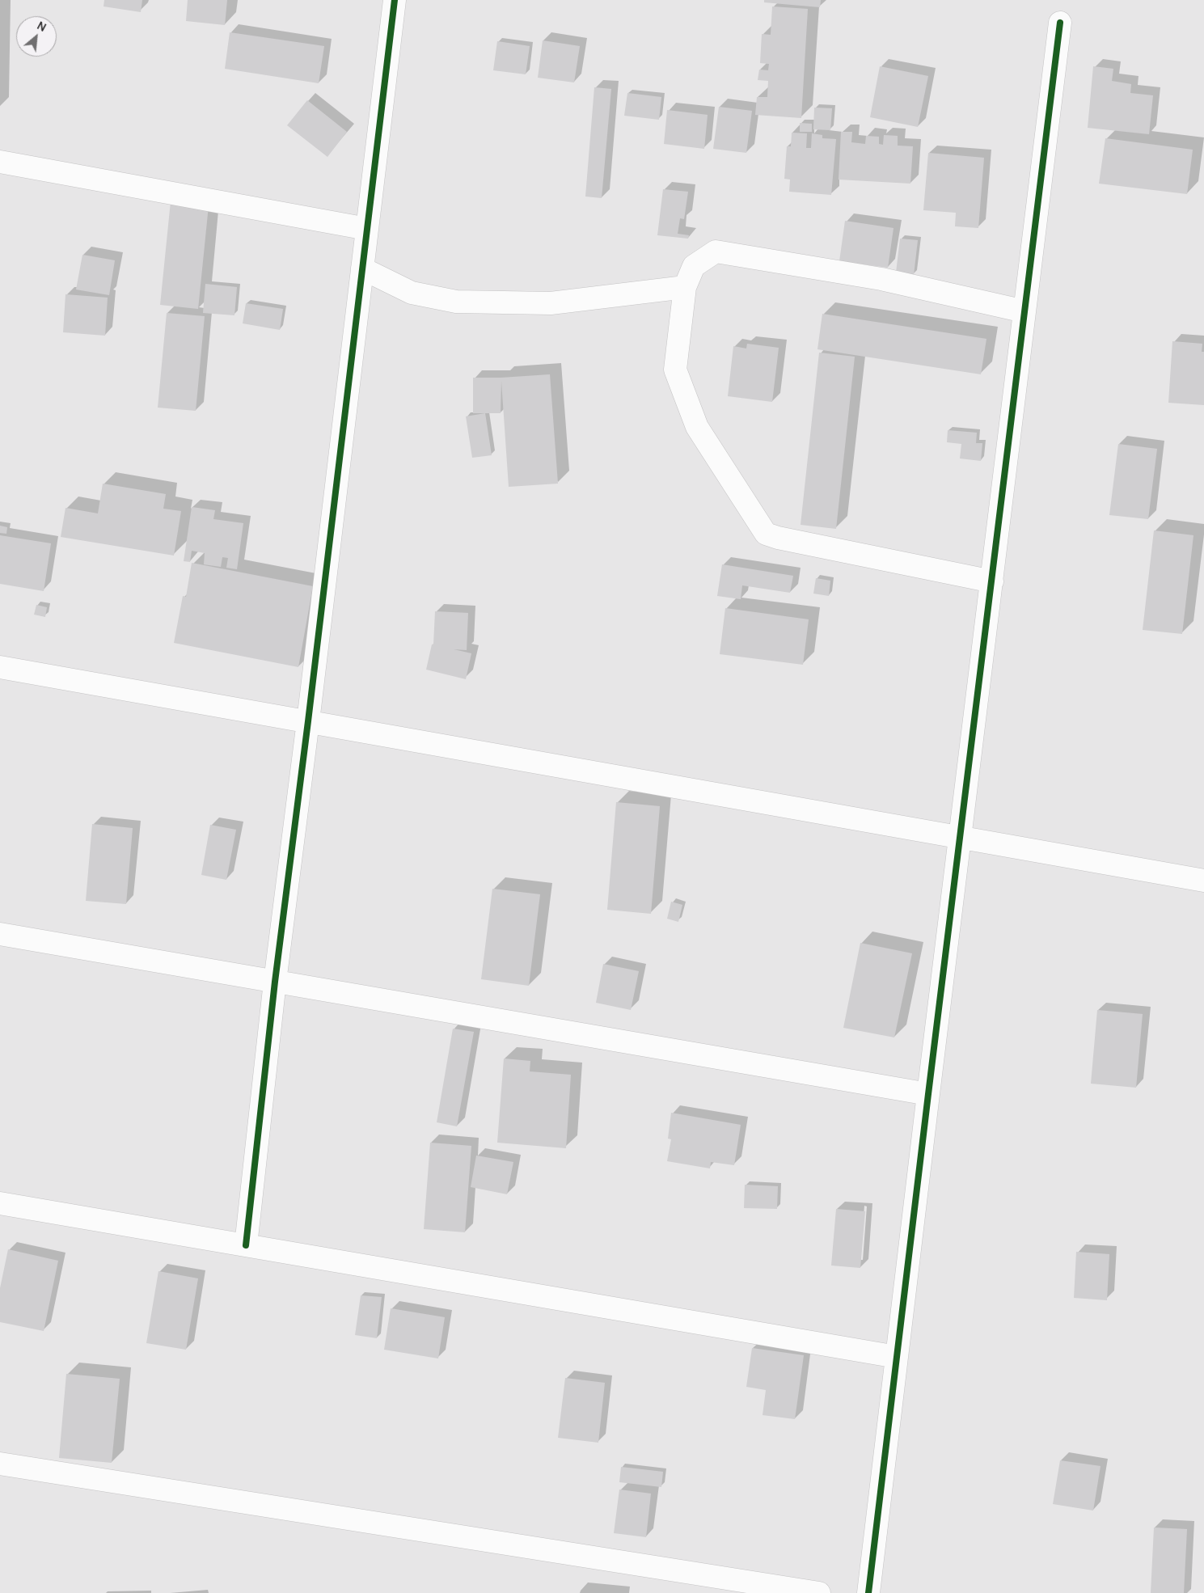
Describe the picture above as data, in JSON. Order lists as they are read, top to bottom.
{
  "north": "top right"
}
